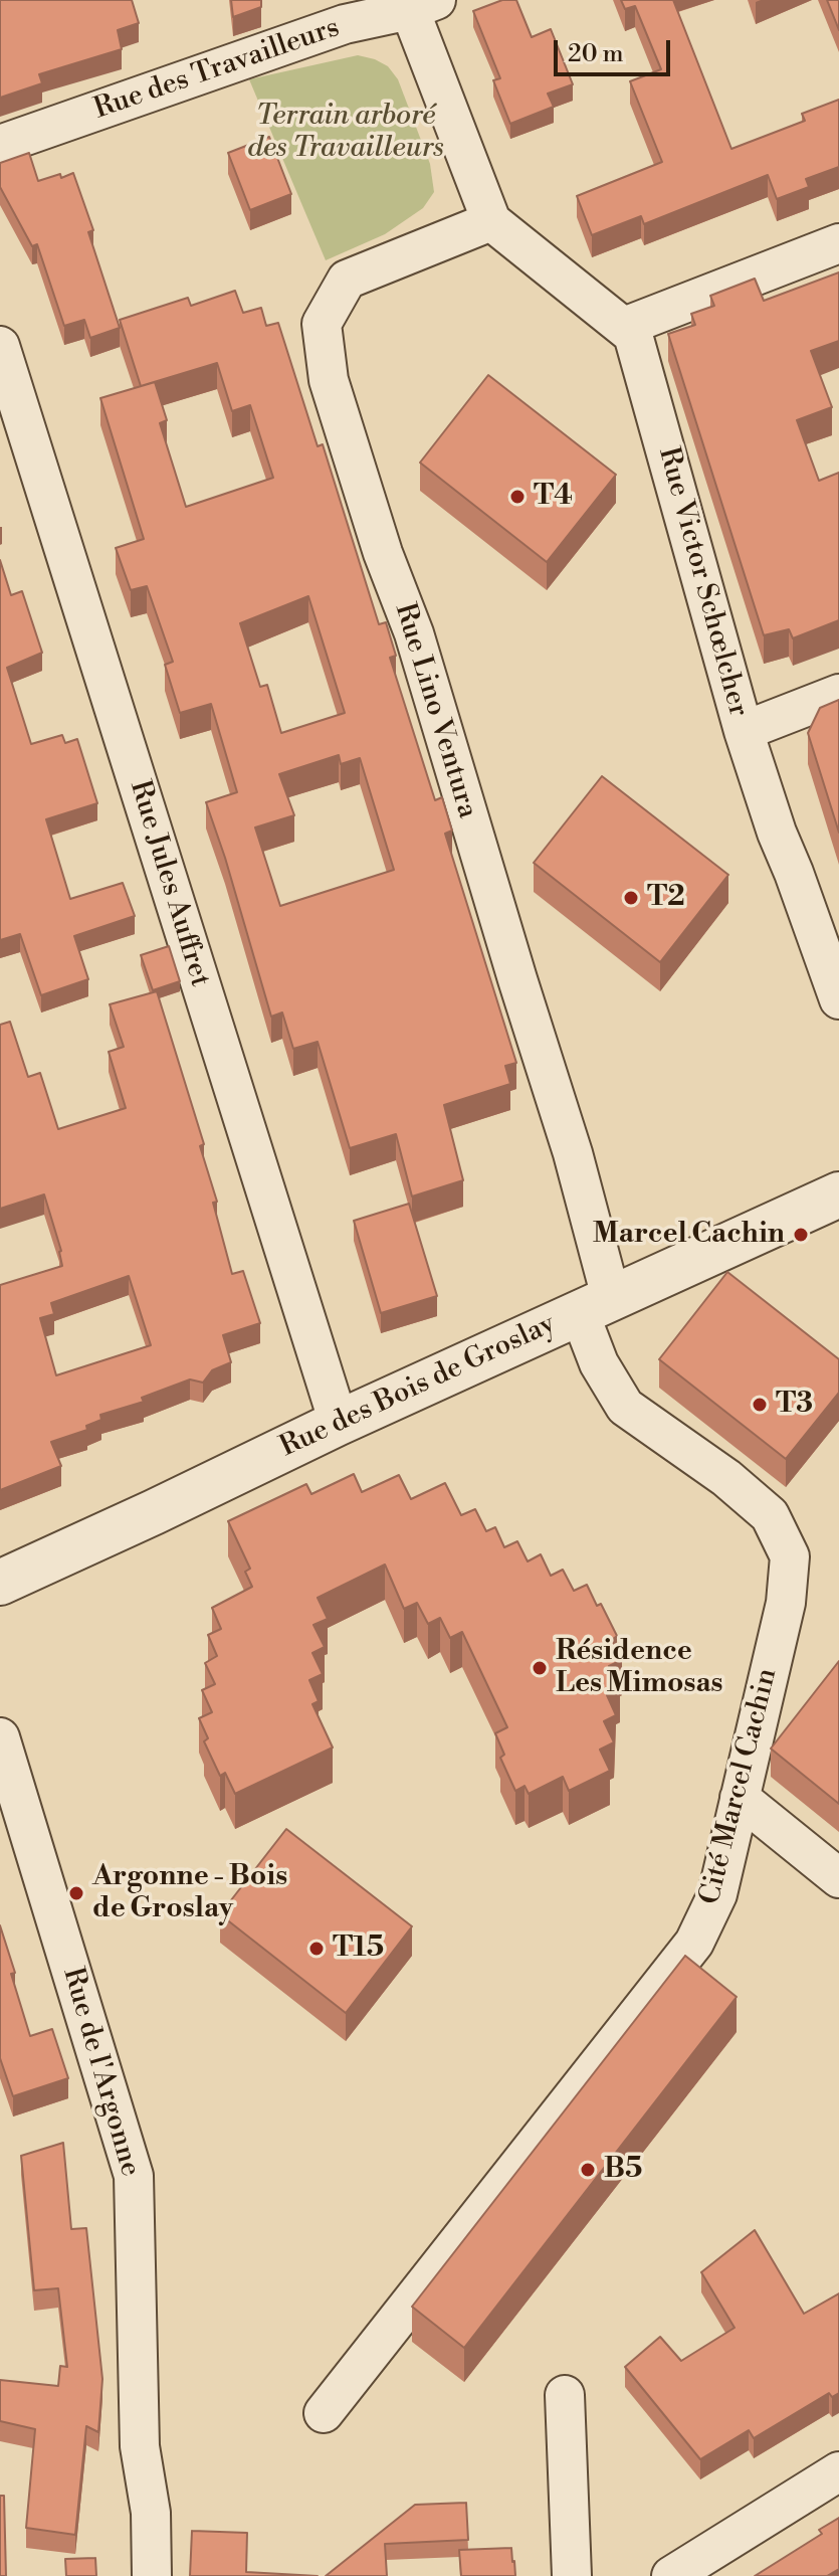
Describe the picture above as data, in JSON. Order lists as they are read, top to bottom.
{
  "streets": {
    "street": [
      "Rue des Travailleurs",
      "Rue Victor Schœlcher",
      "Rue Lino Ventura",
      "Rue Jules Auffret",
      "Rue des Bois de Groslay",
      "Cité Marcel Cachin",
      "Rue de l'Argonne"
    ]
  },
  "crossings": [
    ["Rue Victor Schœlcher", "Rue Lino Ventura"],
    ["Rue Lino Ventura", "Rue des Bois de Groslay"],
    ["Rue Lino Ventura", "Cité Marcel Cachin"],
    ["Rue Jules Auffret", "Rue des Bois de Groslay"],
    ["Rue des Bois de Groslay", "Cité Marcel Cachin"]
  ],
  "parks": ["Terrain arboré des Travailleurs"],
  "places": [
    "T4",
    "T2",
    "Marcel Cachin",
    "T3",
    "Résidence Les Mimosas",
    "Argonne - Bois de Groslay",
    "T15",
    "B5"
  ],
  "scale_bar": "20 m"
}
